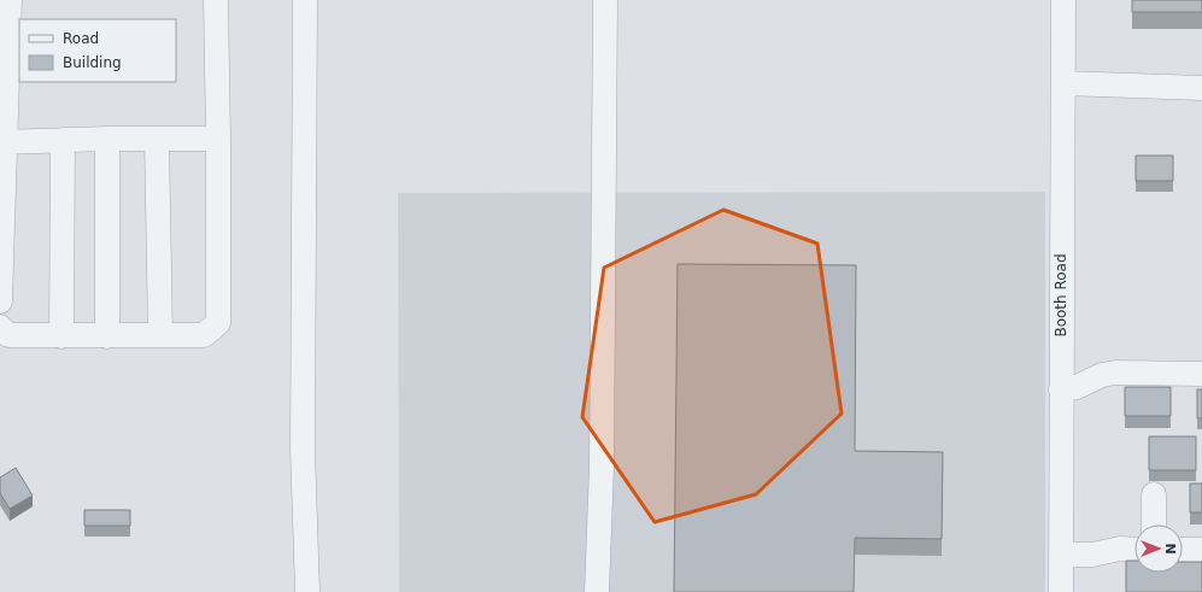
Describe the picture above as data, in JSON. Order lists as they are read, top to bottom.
{
  "streets": {
    "street": ["Booth Road"]
  },
  "legend": ["Road", "Building"],
  "north": "right"
}
